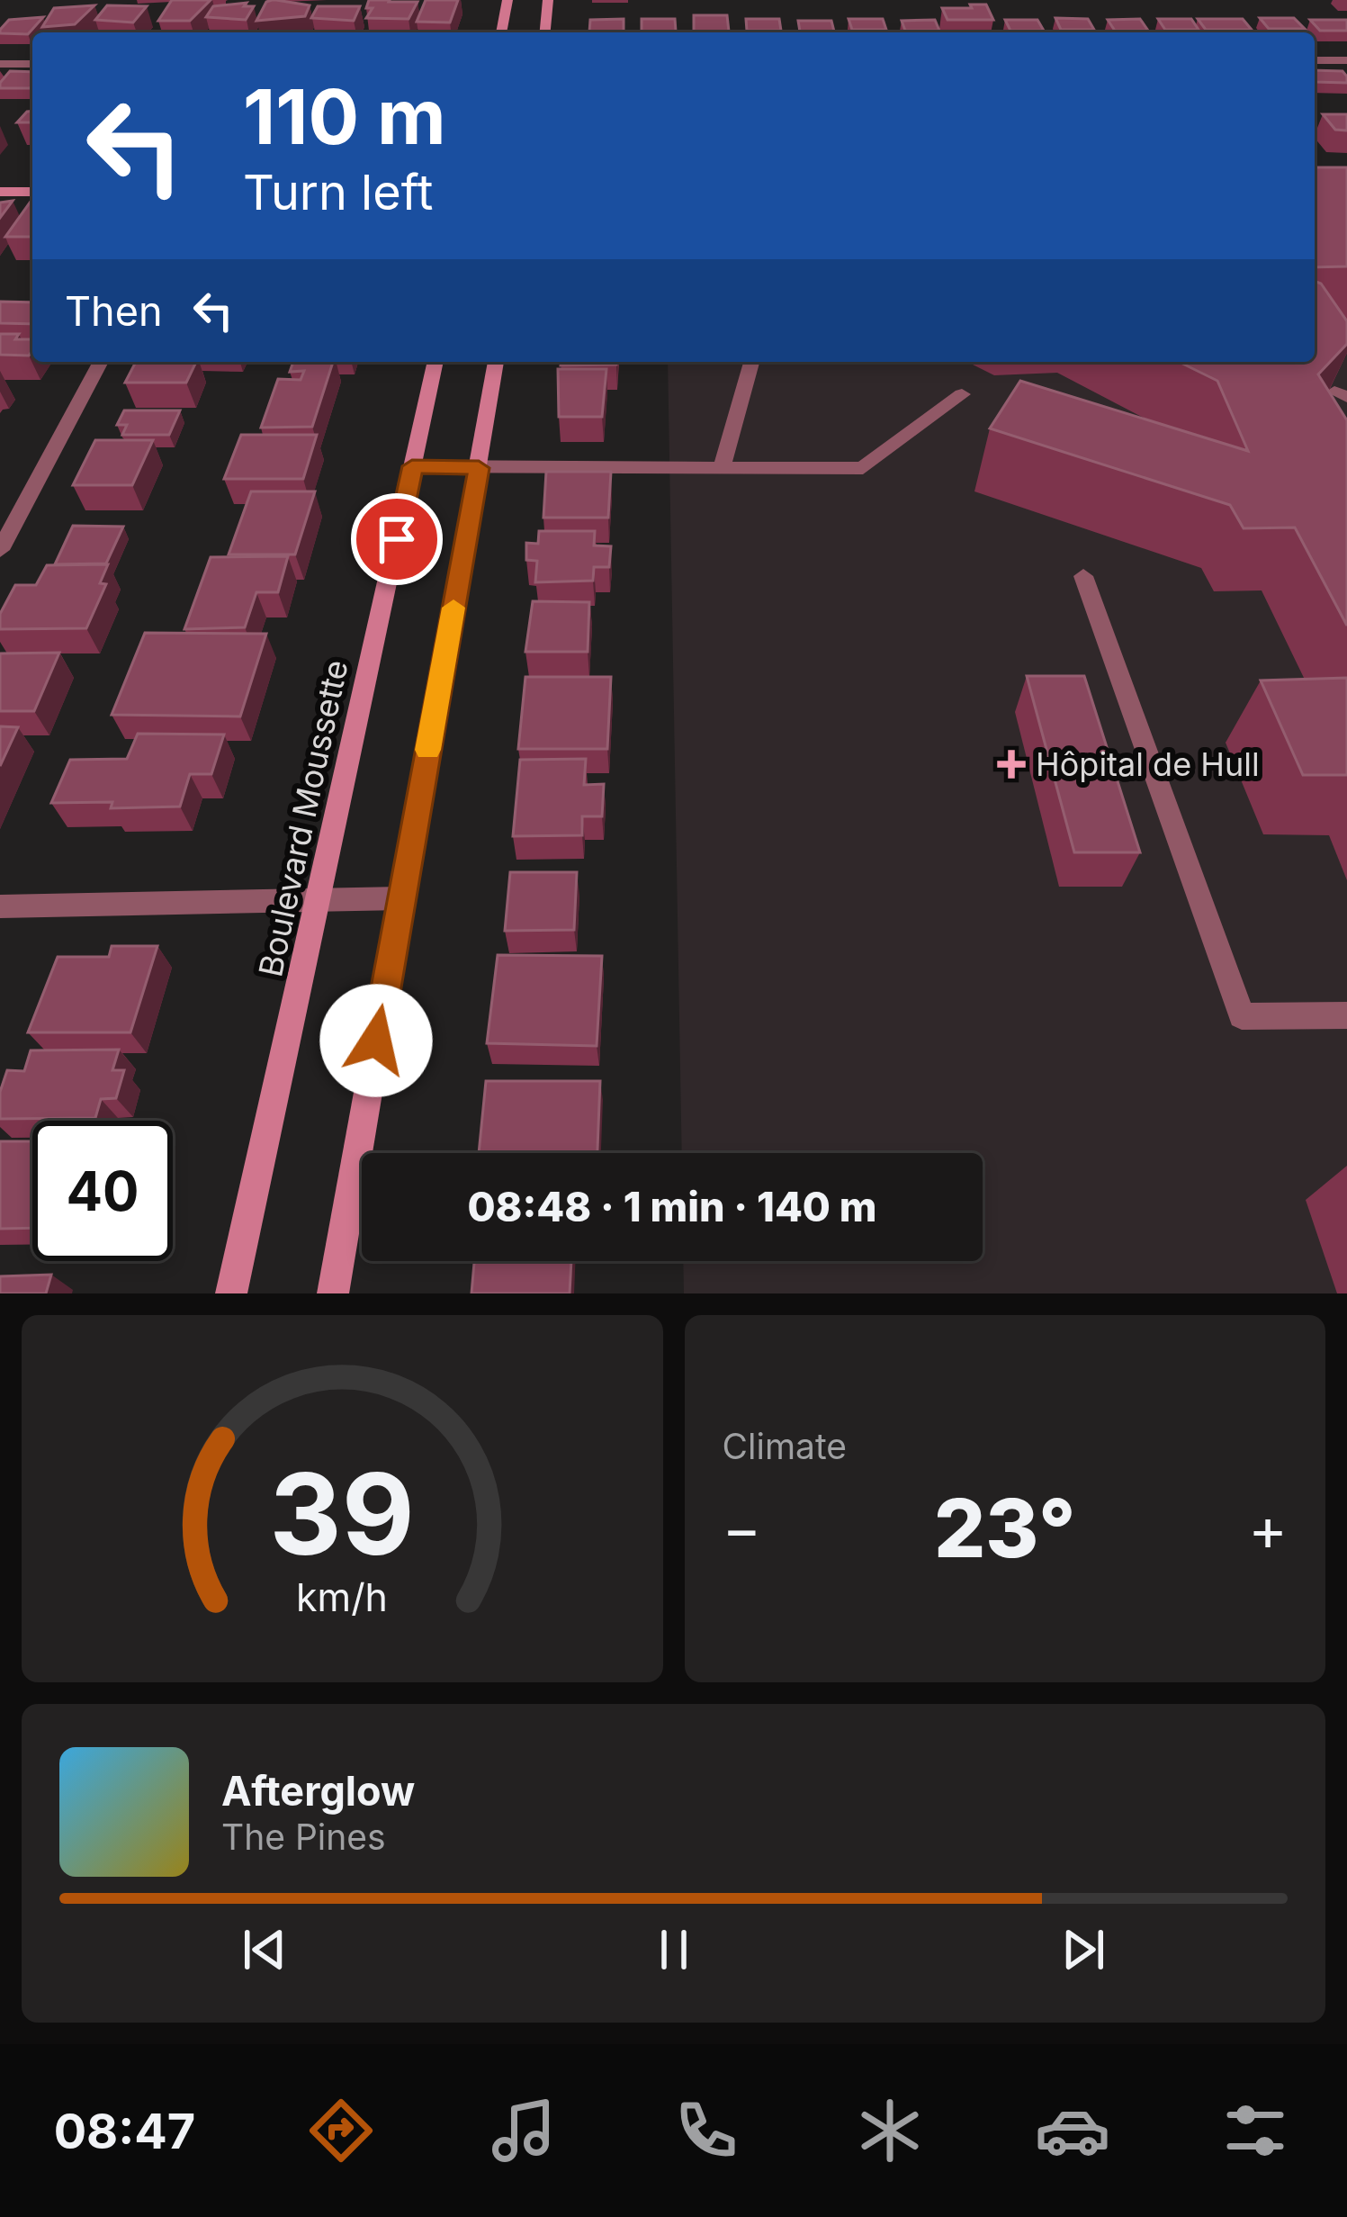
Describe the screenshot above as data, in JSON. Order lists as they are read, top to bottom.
{
  "streets": {
    "street": ["Boulevard Moussette"]
  },
  "places": {
    "health": ["Hôpital de Hull"]
  },
  "page": {
    "turn": ["110 m", "Turn left"],
    "then": "Then",
    "limit": "40",
    "trip": "08:48 · 1 min · 140 m",
    "tile": "Climate",
    "heat": ["−", "23°", "+"],
    "song": ["Afterglow", "The Pines"],
    "tabs": "08:47",
    "gauge": ["39", "km/h"]
  }
}
